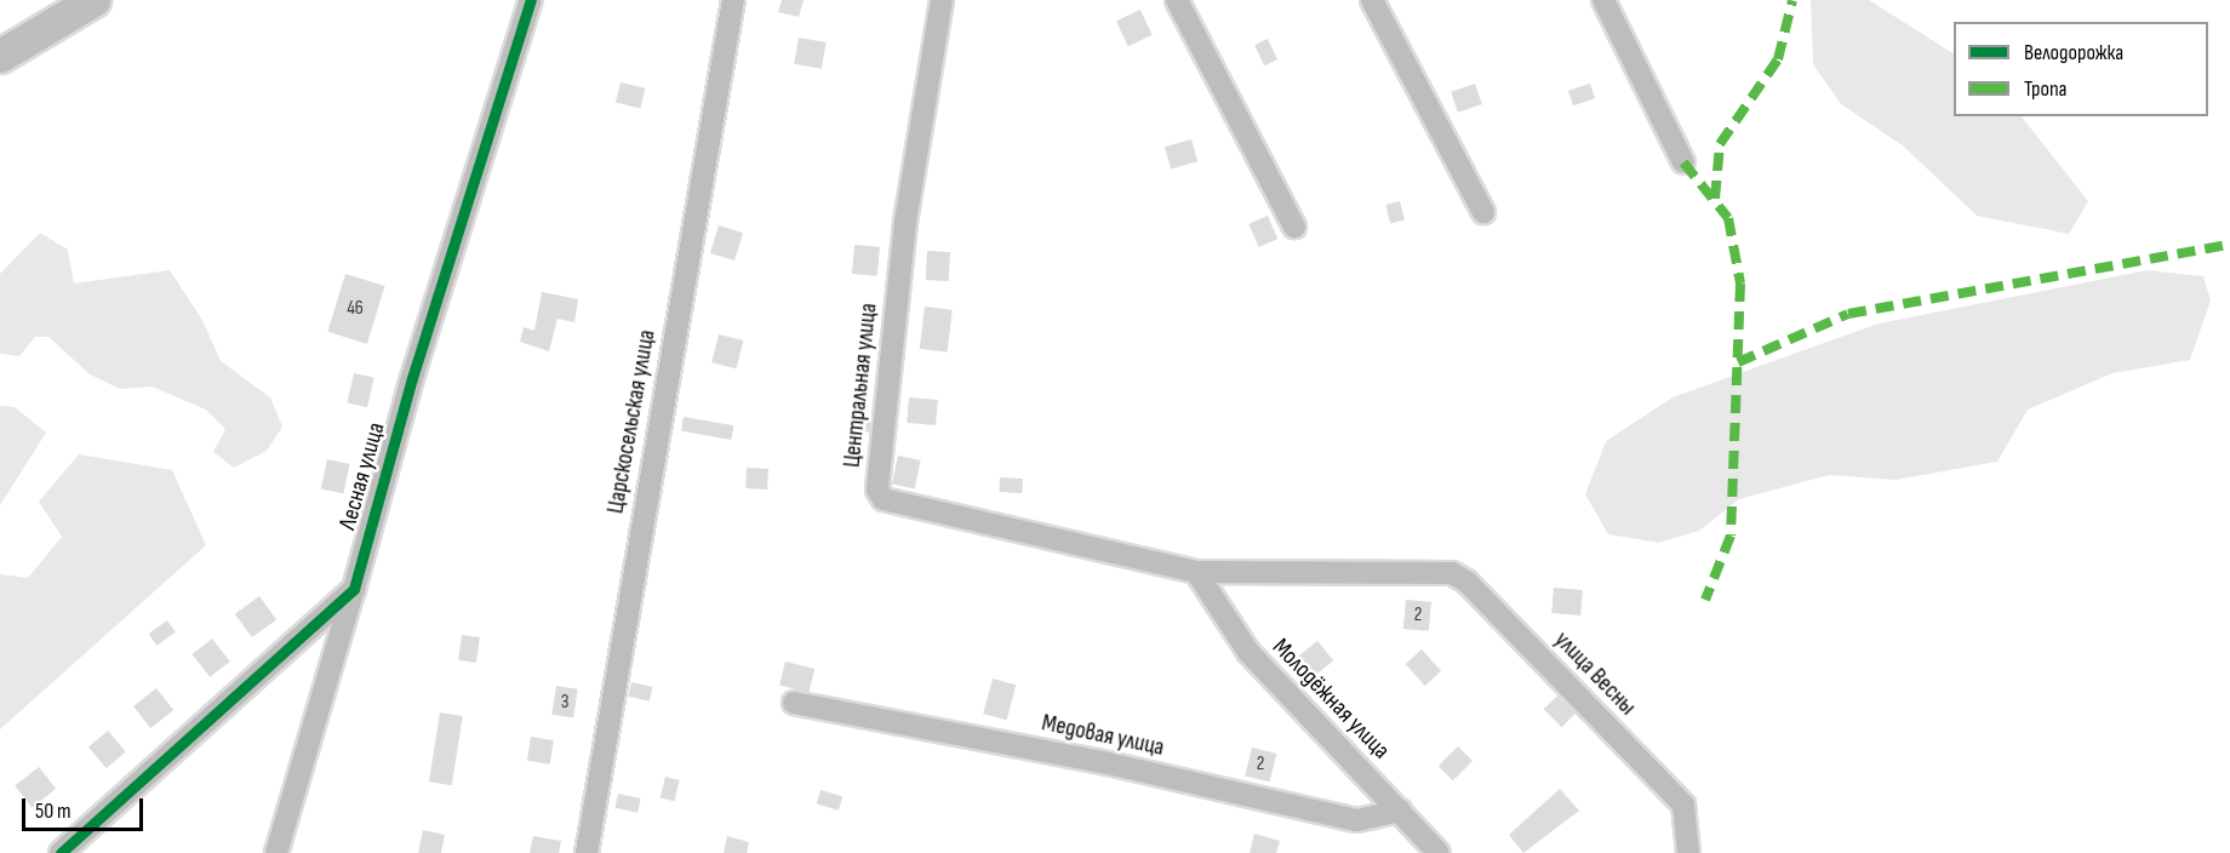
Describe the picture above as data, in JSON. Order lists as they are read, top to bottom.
{
  "streets": {
    "street": [
      "Центральная улица",
      "Царскосельская улица",
      "Лесная улица",
      "улица Весны",
      "Молодёжная улица",
      "Медовая улица"
    ]
  },
  "crossings": [
    ["Центральная улица", "улица Весны"],
    ["Центральная улица", "Молодёжная улица"],
    ["Молодёжная улица", "Медовая улица"]
  ],
  "house_numbers": [
    "46",
    "2",
    "3",
    "2"
  ],
  "legend": ["Велодорожка", "Тропа"],
  "scale_bar": "50 m"
}
